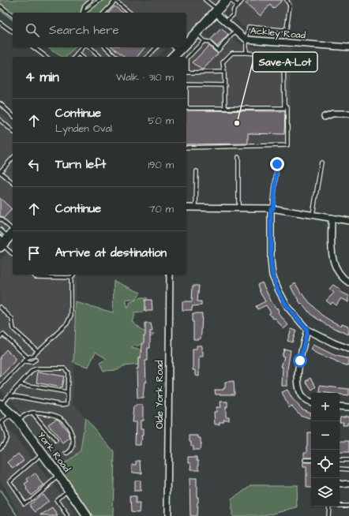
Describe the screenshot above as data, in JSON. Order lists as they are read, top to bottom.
{
  "streets": {
    "main road": ["York Road"],
    "street": ["Ackley Road", "Olde York Road"]
  },
  "places": ["Save-A-Lot"],
  "page": {
    "search": "Search here",
    "heading": ["4 min", "Walk · 310 m"],
    "list": [
      ["Continue", "Lynden Oval", "50 m"],
      ["Turn left", "190 m"],
      ["Continue", "70 m"],
      "Arrive at destination"
    ],
    "map_buttons": ["+", "−"]
  }
}
